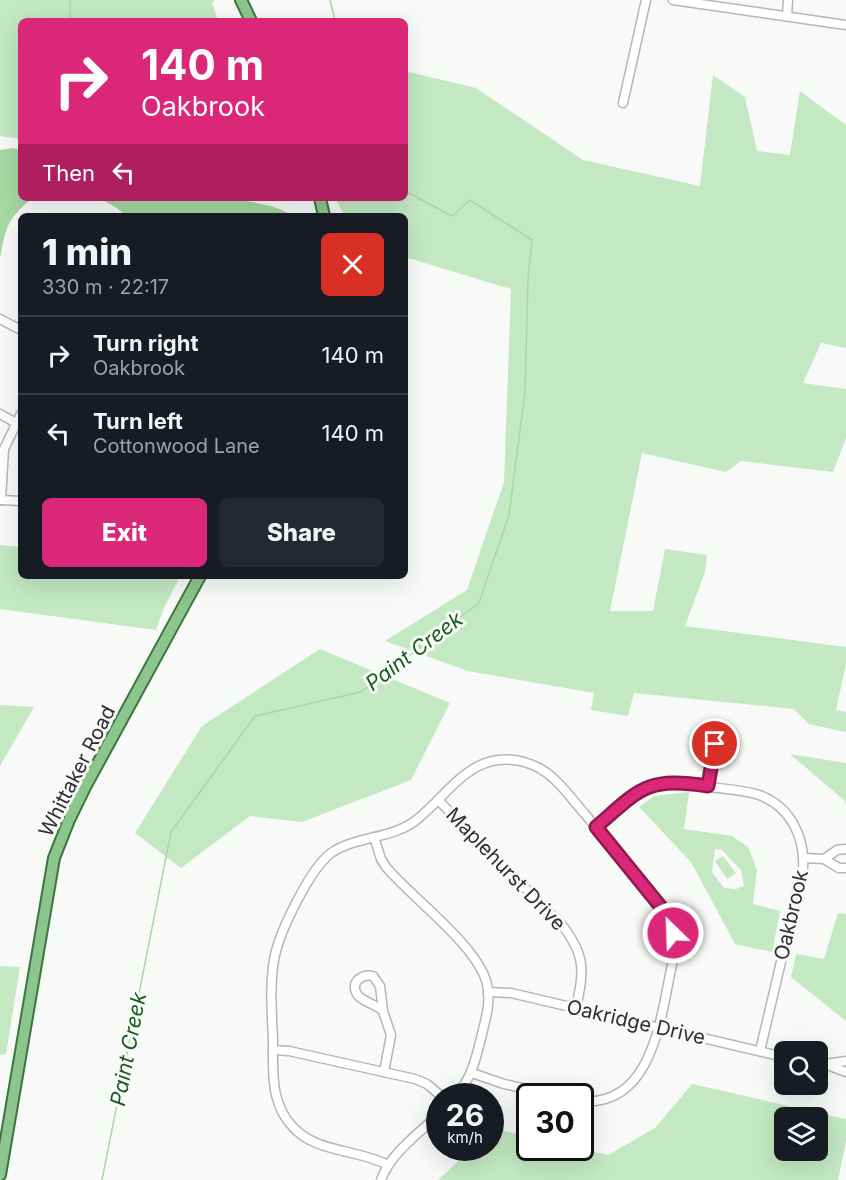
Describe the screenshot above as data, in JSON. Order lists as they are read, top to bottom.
{
  "streets": {
    "main road": ["Whittaker Road"],
    "street": ["Maplehurst Drive", "Oakbrook", "Oakridge Drive"]
  },
  "crossings": [
    ["Maplehurst Drive", "Oakridge Drive"],
    ["Oakbrook", "Oakridge Drive"]
  ],
  "water": ["Paint Creek"],
  "page": {
    "turn": ["140 m", "Oakbrook"],
    "then": "Then",
    "heading": ["1 min", "330 m · 22:17"],
    "list": [
      {
        "name": "Turn right",
        "note": "Oakbrook",
        "value": "140 m"
      },
      {
        "name": "Turn left",
        "note": "Cottonwood Lane",
        "value": "140 m"
      }
    ],
    "buttons": ["Exit", "Share"],
    "speed": "26 km/h",
    "limit": "30"
  }
}
